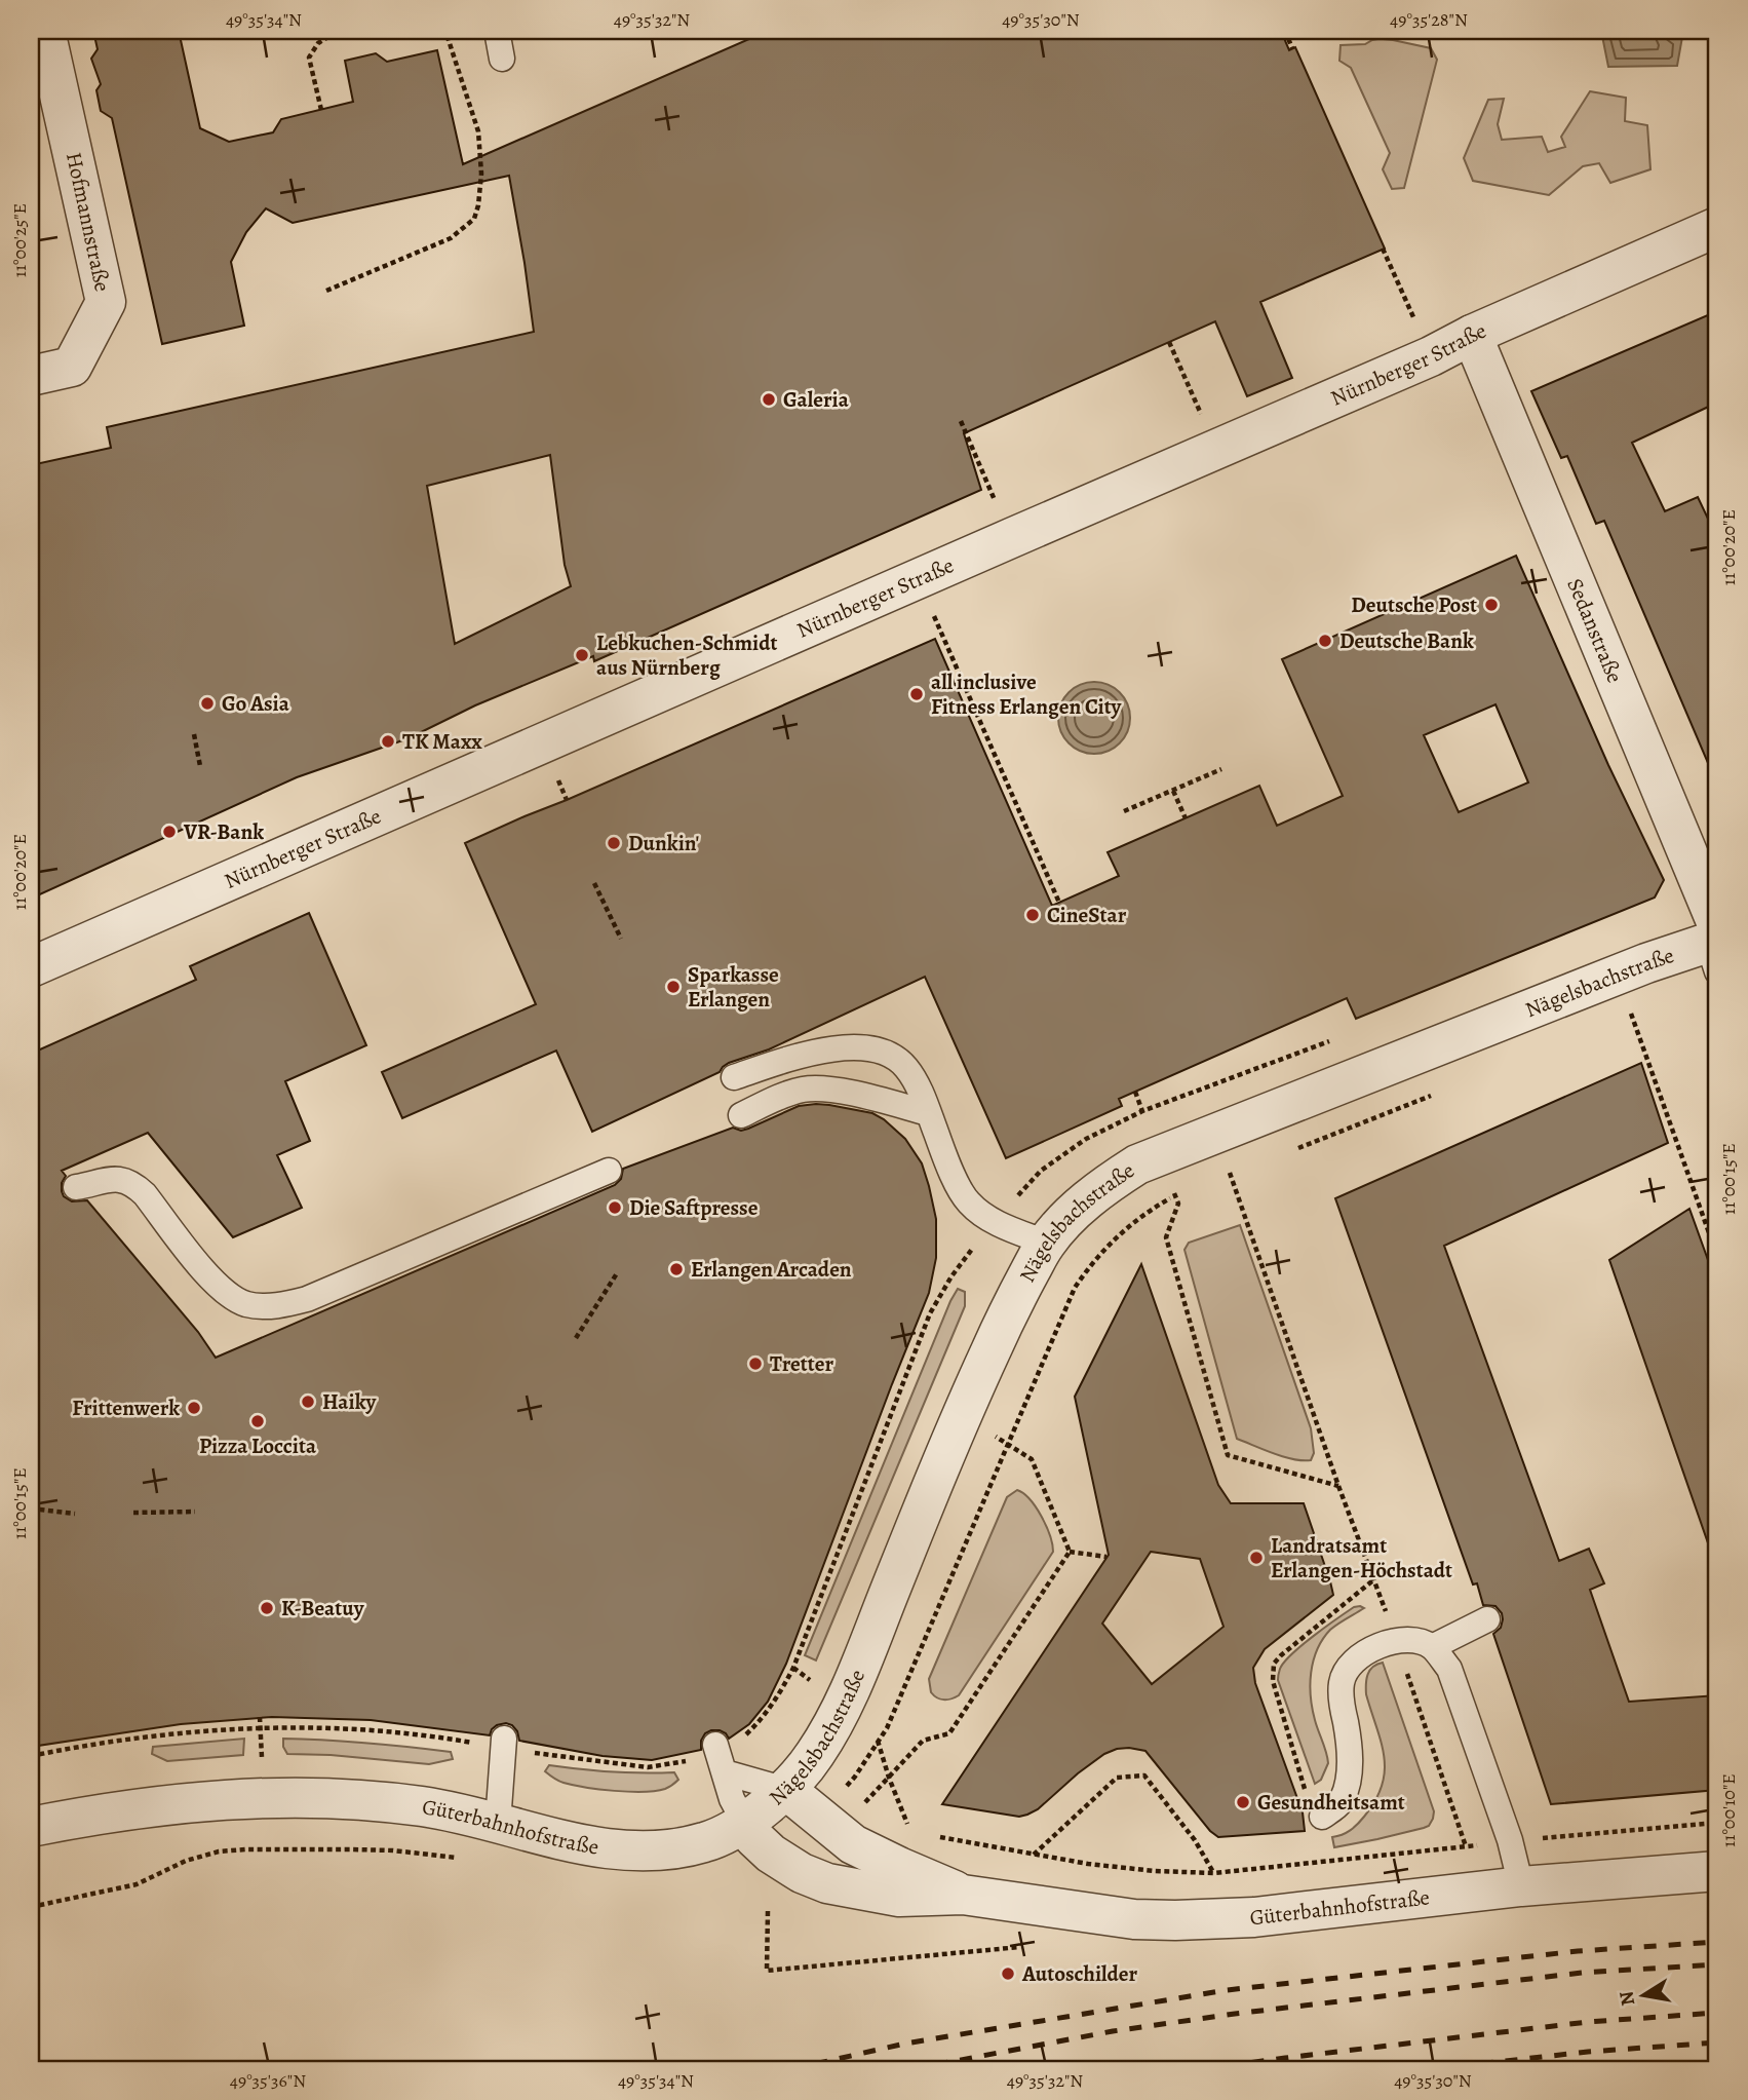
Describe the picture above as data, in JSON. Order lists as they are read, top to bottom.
{
  "streets": {
    "street": [
      "Hofmannstraße",
      "Nürnberger Straße",
      "Sedanstraße",
      "Nägelsbachstraße",
      "Güterbahnhofstraße"
    ]
  },
  "crossings": [
    ["Nürnberger Straße", "Sedanstraße"],
    ["Sedanstraße", "Nägelsbachstraße"],
    ["Nägelsbachstraße", "Güterbahnhofstraße"]
  ],
  "places": [
    "Galeria",
    "Deutsche Post",
    "Deutsche Bank",
    "Lebkuchen-Schmidt aus Nürnberg",
    "all inclusive Fitness Erlangen City",
    "Go Asia",
    "TK Maxx",
    "VR-Bank",
    "Dunkin'",
    "CineStar",
    "Sparkasse Erlangen",
    "Die Saftpresse",
    "Erlangen Arcaden",
    "Tretter",
    "Haiky",
    "Frittenwerk",
    "Pizza Loccita",
    "Landratsamt Erlangen-Höchstadt",
    "K-Beatuy",
    "Gesundheitsamt",
    "Autoschilder"
  ],
  "north": "left",
  "coordinates": [
    "49°35'34\"N",
    "49°35'32\"N",
    "49°35'30\"N",
    "49°35'28\"N",
    "11°00'25\"E",
    "11°00'20\"E",
    "11°00'15\"E",
    "11°00'10\"E",
    "49°35'36\"N"
  ]
}
